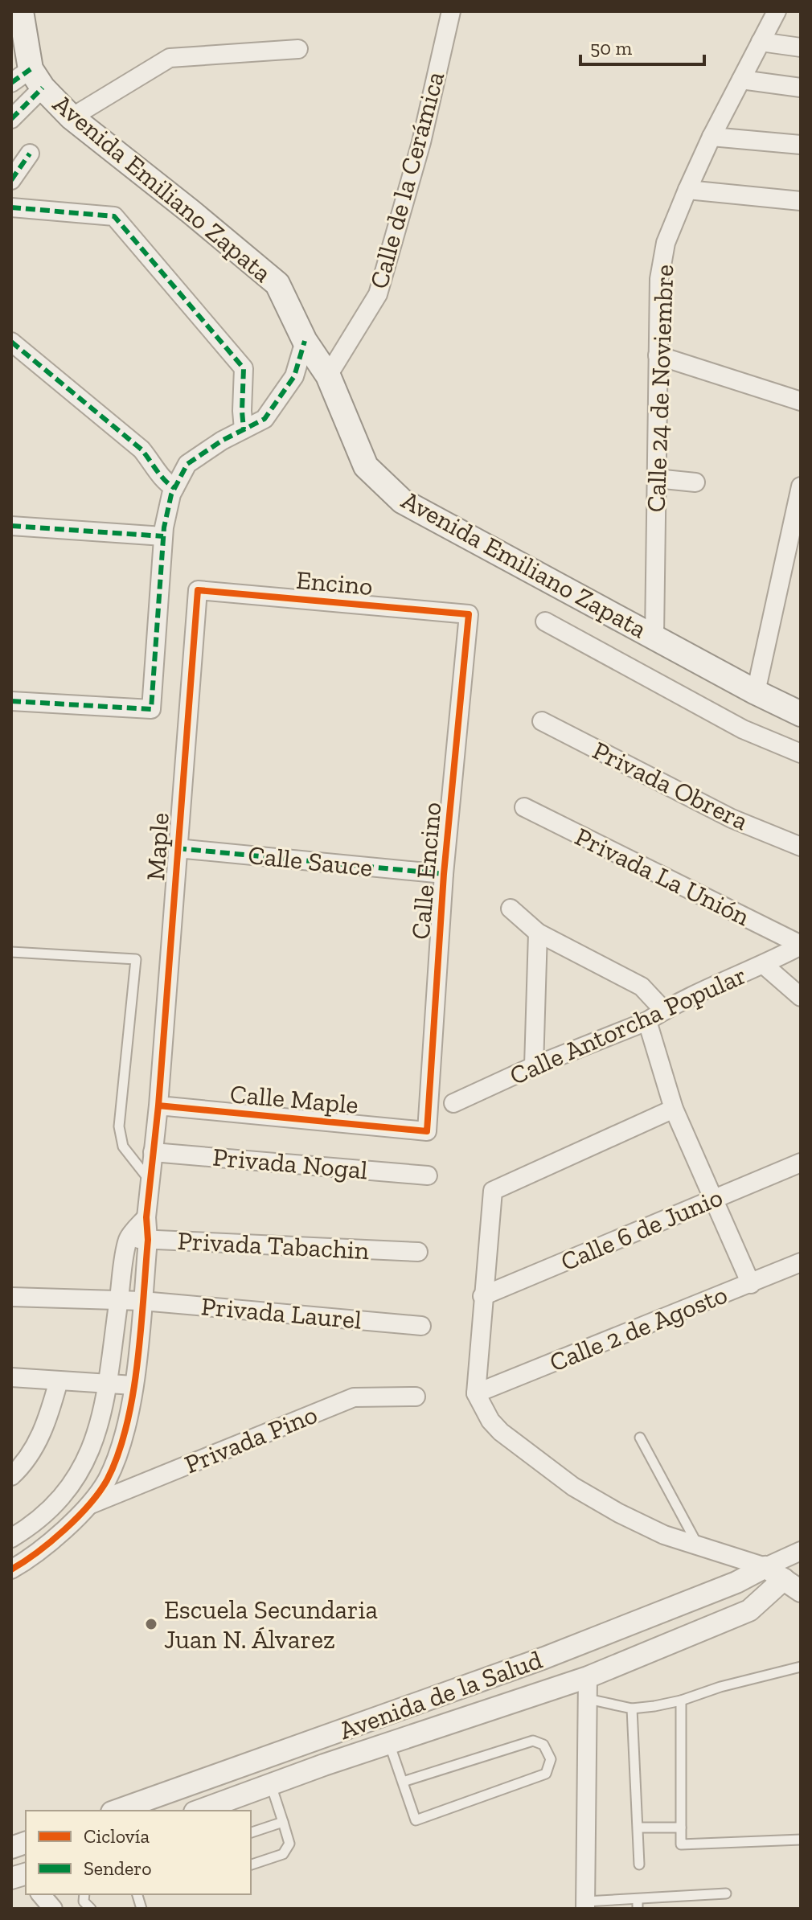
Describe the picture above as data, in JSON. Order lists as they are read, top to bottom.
{
  "streets": {
    "main road": ["Avenida Emiliano Zapata"],
    "street": [
      "Calle de la Cerámica",
      "Calle 24 de Noviembre",
      "Encino",
      "Privada Obrera",
      "Maple",
      "Calle Sauce",
      "Calle Encino",
      "Privada La Unión",
      "Calle Antorcha Popular",
      "Calle Maple",
      "Privada Nogal",
      "Calle 6 de Junio",
      "Privada Tabachin",
      "Privada Laurel",
      "Calle 2 de Agosto",
      "Privada Pino",
      "Avenida de la Salud"
    ]
  },
  "crossings": [
    ["Calle de la Cerámica", "Avenida Emiliano Zapata"],
    ["Avenida Emiliano Zapata", "Calle 24 de Noviembre"],
    ["Encino", "Maple"],
    ["Encino", "Calle Encino"],
    ["Maple", "Calle Sauce"],
    ["Maple", "Calle Maple"],
    ["Maple", "Privada Nogal"],
    ["Maple", "Privada Tabachin"],
    ["Maple", "Privada Laurel"],
    ["Maple", "Privada Pino"],
    ["Calle Sauce", "Calle Encino"],
    ["Calle Encino", "Calle Maple"],
    ["Privada La Unión", "Calle Antorcha Popular"]
  ],
  "places": ["Escuela Secundaria Juan N. Álvarez"],
  "legend": ["Ciclovía", "Sendero"],
  "scale_bar": "50 m"
}
